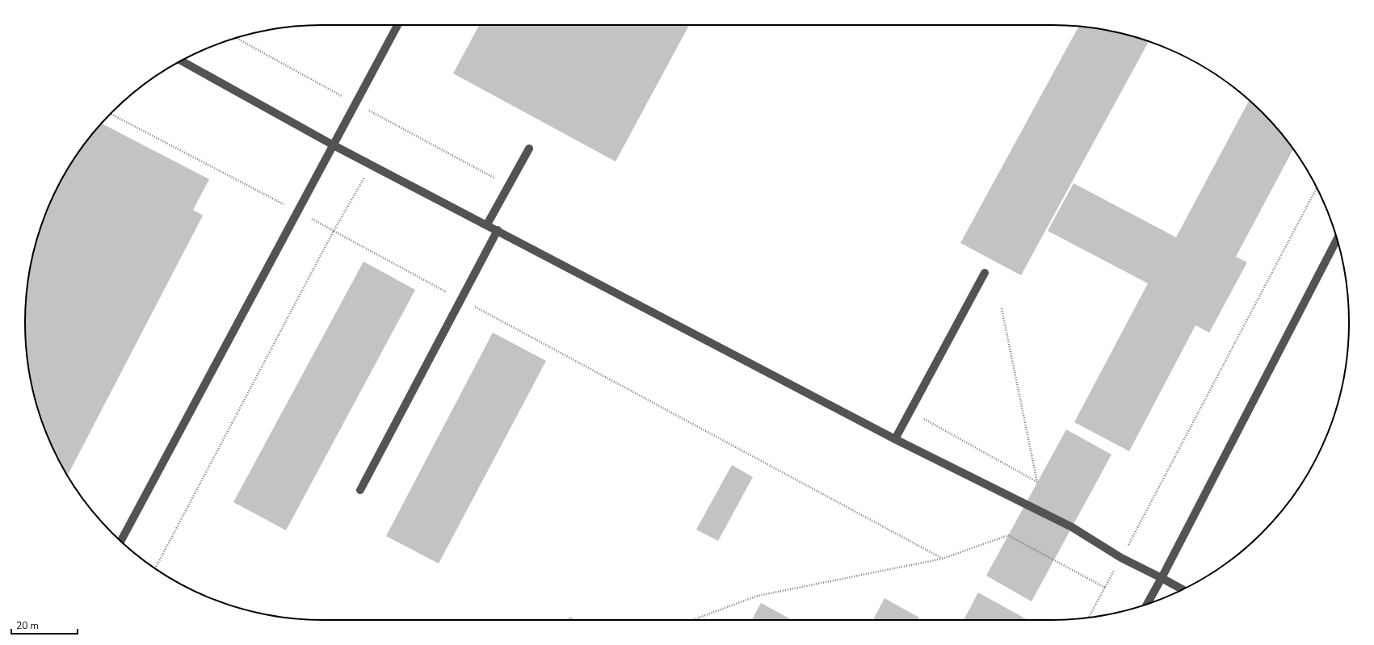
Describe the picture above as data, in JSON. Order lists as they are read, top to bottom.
{
  "scale_bar": "20 m"
}
